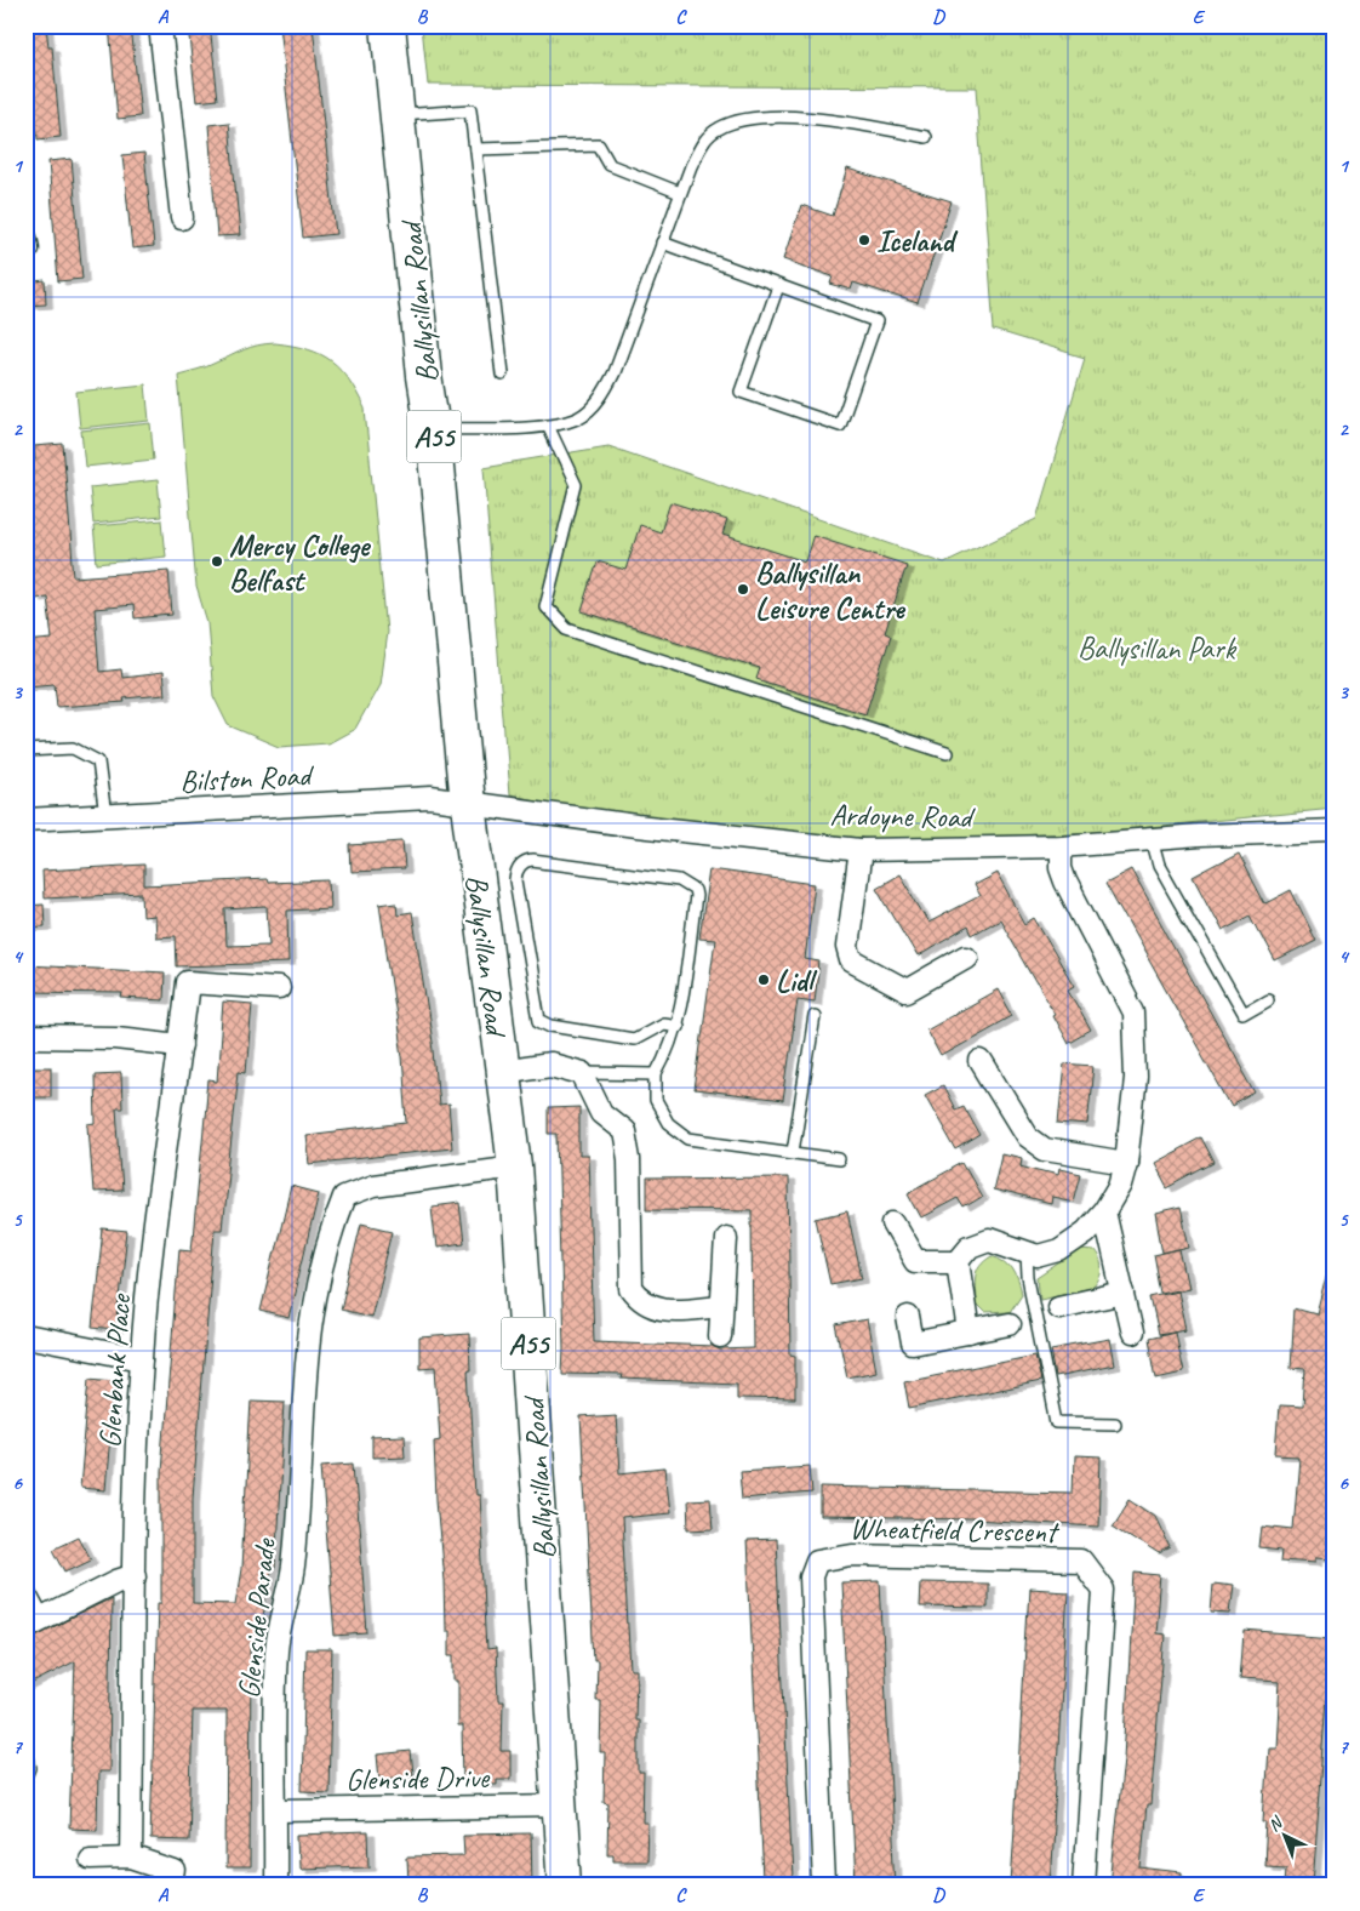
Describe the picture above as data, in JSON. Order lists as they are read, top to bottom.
{
  "streets": {
    "highway": ["Ballysillan Road", "A55"],
    "street": [
      "Bilston Road",
      "Ardoyne Road",
      "Glenbank Place",
      "Wheatfield Crescent",
      "Glenside Parade",
      "Glenside Drive"
    ]
  },
  "crossings": [
    ["Ballysillan Road", "Bilston Road"],
    ["Ballysillan Road", "Ardoyne Road"],
    ["Ballysillan Road", "Glenside Parade"],
    ["Ballysillan Road", "Glenside Drive"],
    ["Bilston Road", "Ardoyne Road"],
    ["Glenside Parade", "Glenside Drive"]
  ],
  "parks": ["Ballysillan Park"],
  "places": [
    "Iceland",
    "Mercy College Belfast",
    "Ballysillan Leisure Centre",
    "Lidl"
  ],
  "north": "top left",
  "grid": {
    "columns": [
      "A",
      "B",
      "C",
      "D",
      "E"
    ],
    "rows": [
      "1",
      "2",
      "3",
      "4",
      "5",
      "6",
      "7"
    ]
  }
}
